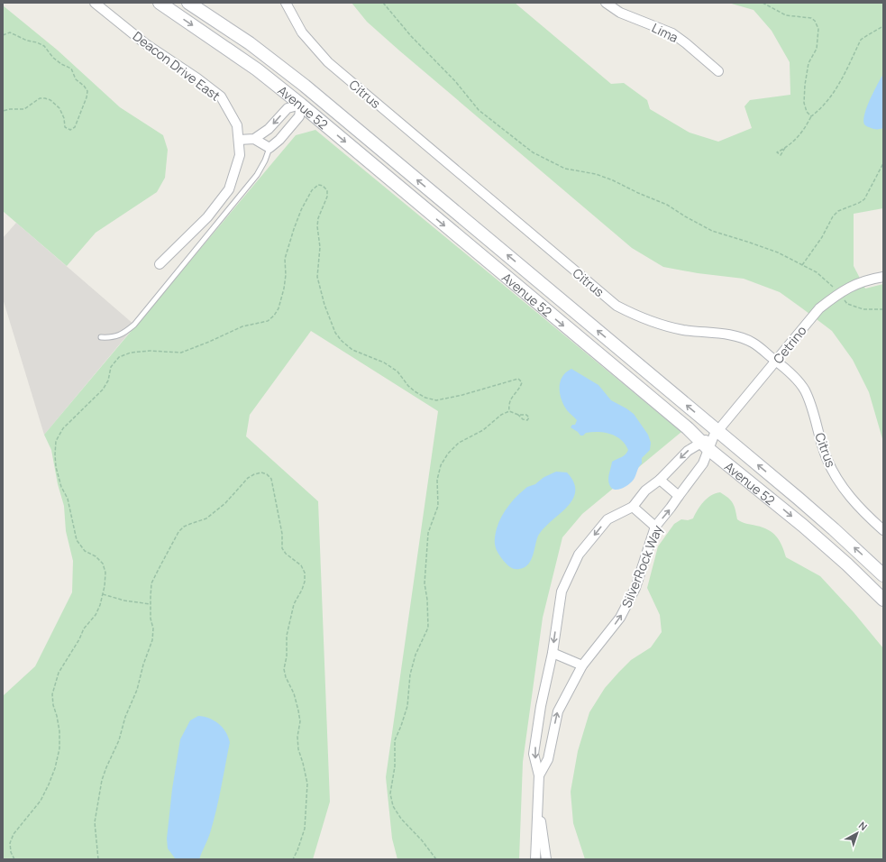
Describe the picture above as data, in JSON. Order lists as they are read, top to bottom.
{
  "streets": {
    "main road": ["Avenue 52"],
    "street": [
      "Lima",
      "Deacon Drive East",
      "Citrus",
      "Cetrino",
      "SilverRock Way"
    ]
  },
  "crossings": [
    ["Citrus", "Cetrino"],
    ["Avenue 52", "Cetrino"],
    ["Avenue 52", "SilverRock Way"],
    ["Cetrino", "SilverRock Way"]
  ],
  "north": "top right"
}
